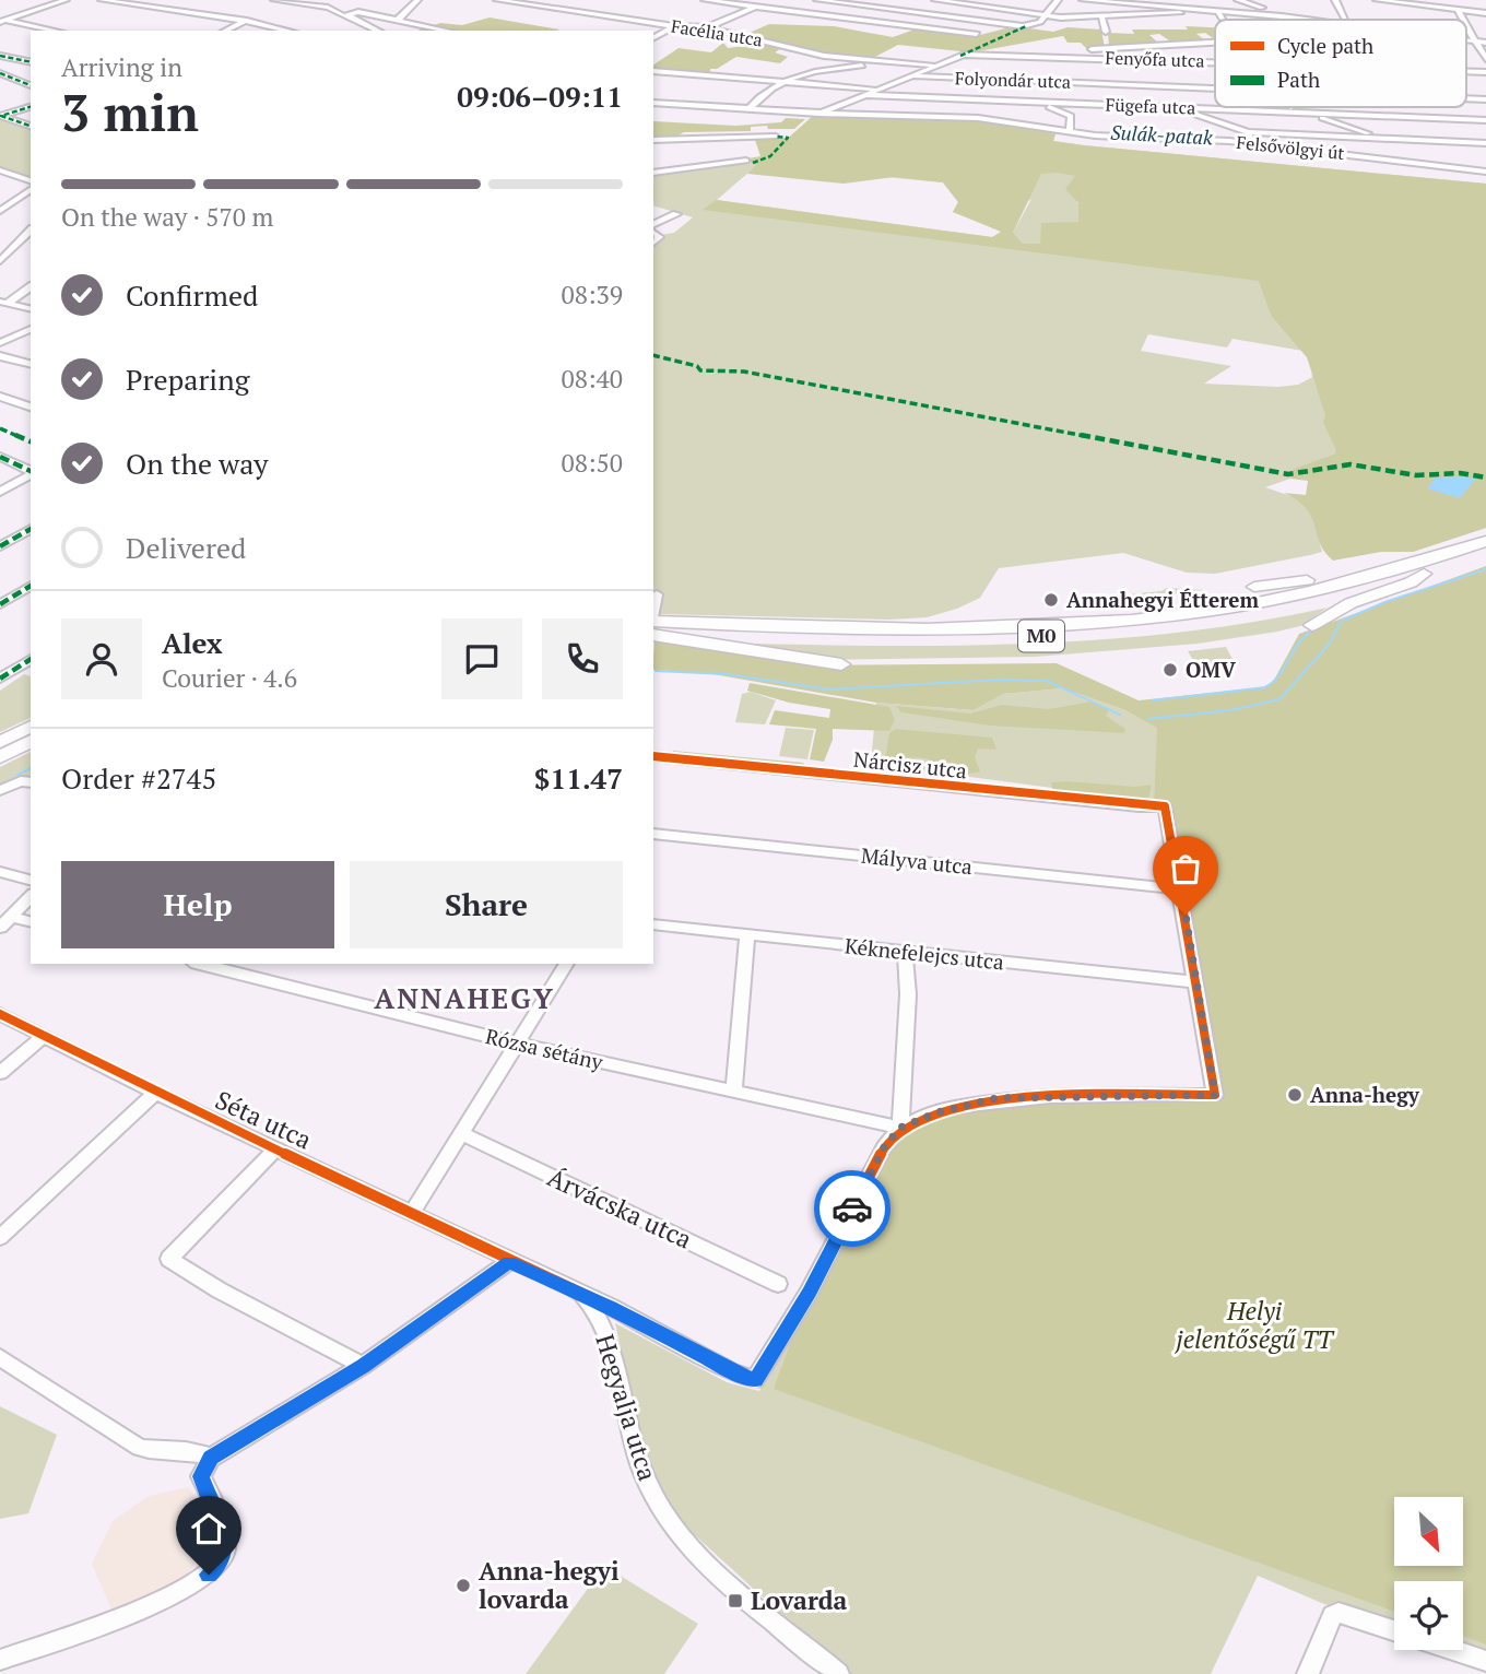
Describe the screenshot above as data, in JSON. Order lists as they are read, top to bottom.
{
  "streets": {
    "highway": ["M0"],
    "street": [
      "Facélia utca",
      "Fenyőfa utca",
      "Folyondár utca",
      "Fügefa utca",
      "Felsővölgyi út",
      "Nárcisz utca",
      "Mályva utca",
      "Kéknefelejcs utca",
      "Rózsa sétány",
      "Séta utca",
      "Árvácska utca",
      "Hegyalja utca"
    ]
  },
  "crossings": [
    ["Nárcisz utca", "Mályva utca"]
  ],
  "districts": ["ANNAHEGY"],
  "water": ["Sulák-patak"],
  "parks": ["Helyi jelentőségű TT"],
  "places": {
    "other": [
      "Annahegyi Étterem",
      "OMV",
      "Anna-hegy",
      "Anna-hegyi lovarda"
    ],
    "transit": ["Lovarda"]
  },
  "legend": ["Cycle path", "Path"],
  "north": "bottom right",
  "page": {
    "heading": ["3 min", "Arriving in", "09:06–09:11"],
    "panel": [
      "Alex",
      "Courier · 4.6",
      "Order #2745",
      "$11.47"
    ],
    "bar": "On the way · 570 m",
    "list": [
      ["Confirmed", "08:39"],
      ["Preparing", "08:40"],
      ["On the way", "08:50"],
      "Delivered"
    ],
    "buttons": ["Help", "Share"]
  }
}
